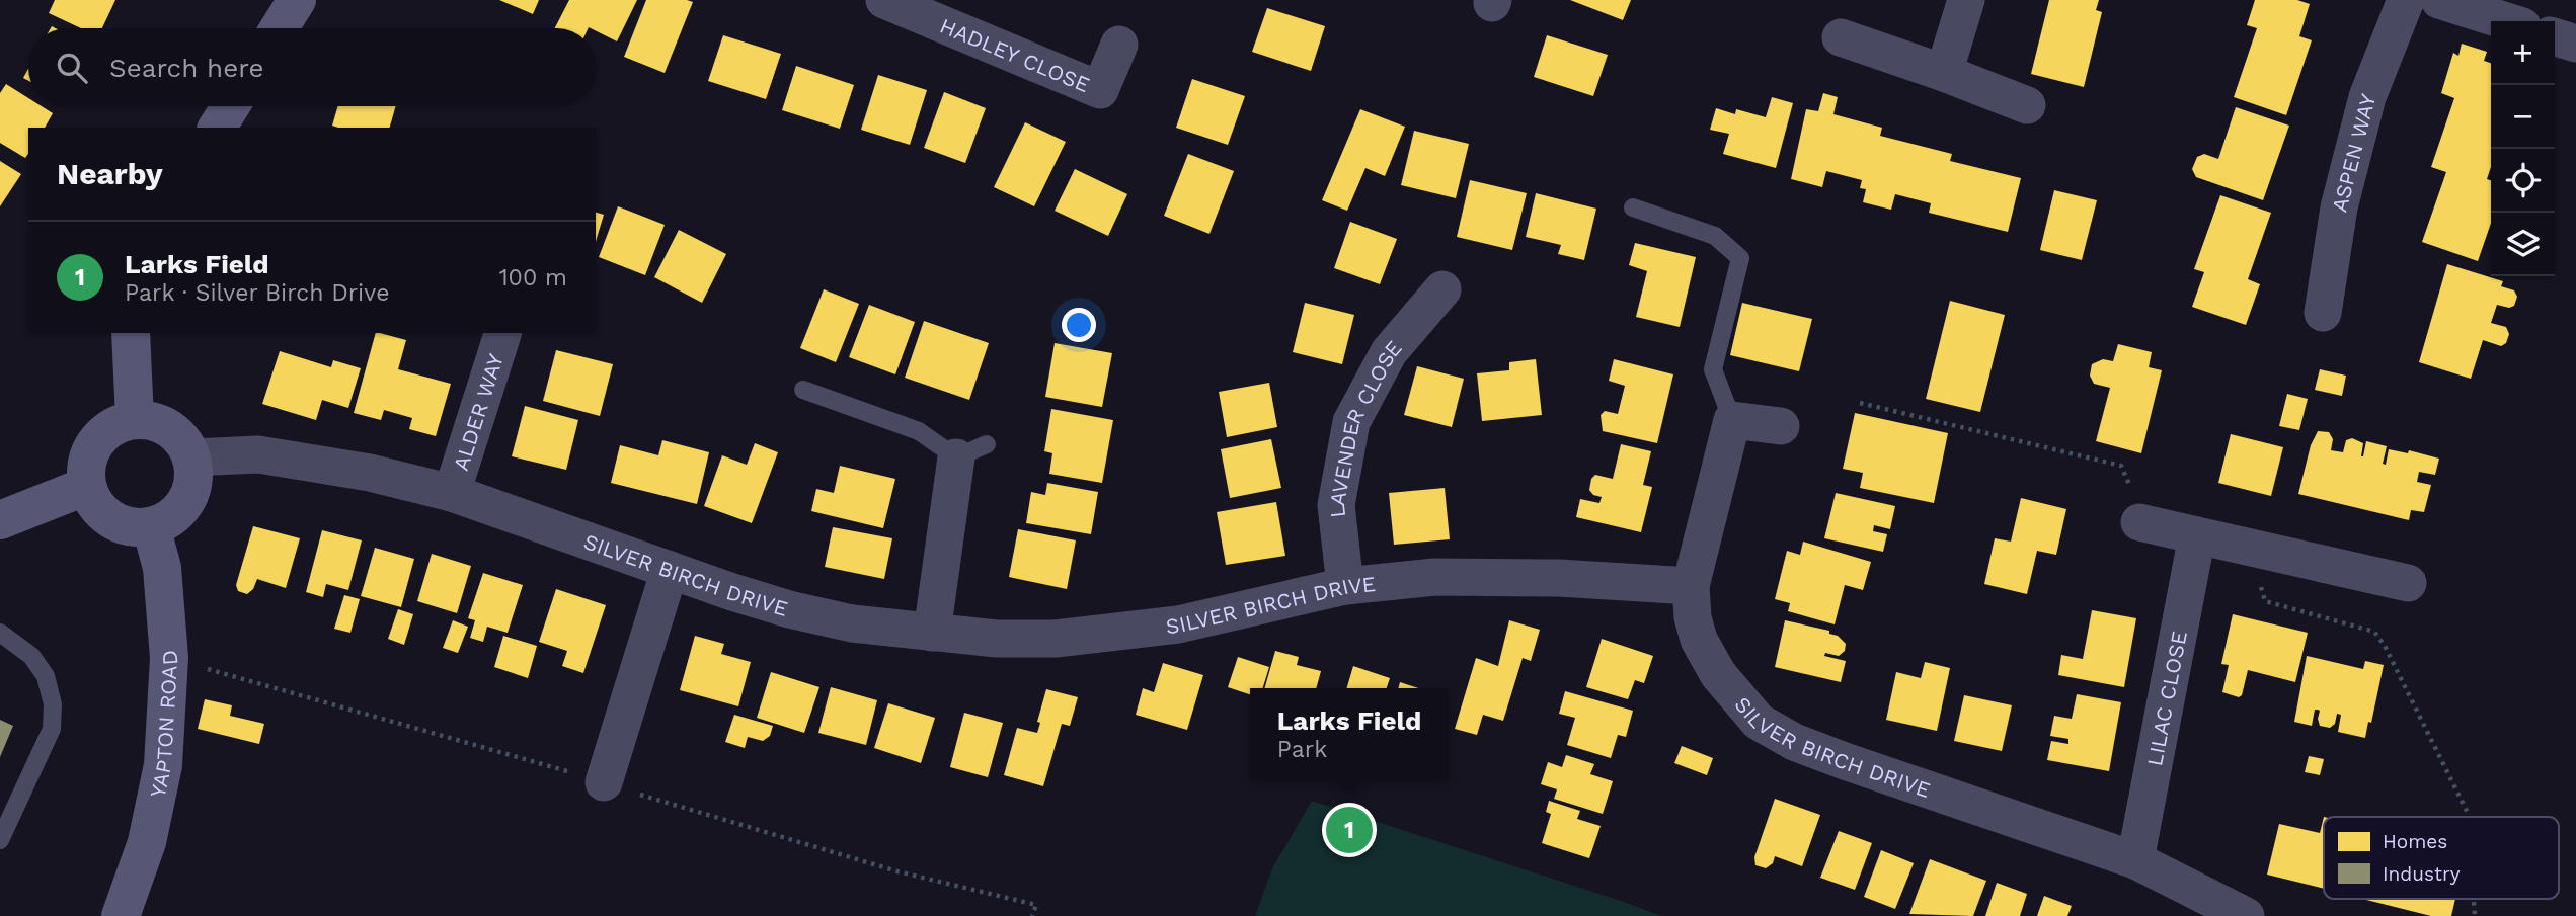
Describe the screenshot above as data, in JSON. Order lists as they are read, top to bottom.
{
  "streets": {
    "main road": ["YAPTON ROAD"],
    "street": [
      "HADLEY CLOSE",
      "ASPEN WAY",
      "ALDER WAY",
      "LAVENDER CLOSE",
      "SILVER BIRCH DRIVE",
      "LILAC CLOSE"
    ]
  },
  "crossings": [
    ["ALDER WAY", "SILVER BIRCH DRIVE"],
    ["LAVENDER CLOSE", "SILVER BIRCH DRIVE"],
    ["SILVER BIRCH DRIVE", "LILAC CLOSE"],
    ["SILVER BIRCH DRIVE", "YAPTON ROAD"]
  ],
  "legend": ["Homes", "Industry"],
  "page": {
    "map_buttons": ["+", "−"],
    "search": "Search here",
    "heading": "Nearby",
    "list": [
      {
        "mark": "1",
        "name": "Larks Field",
        "note": "Park · Silver Birch Drive",
        "value": "100 m"
      }
    ],
    "popup": ["Larks Field", "Park"],
    "pins": "1"
  }
}
